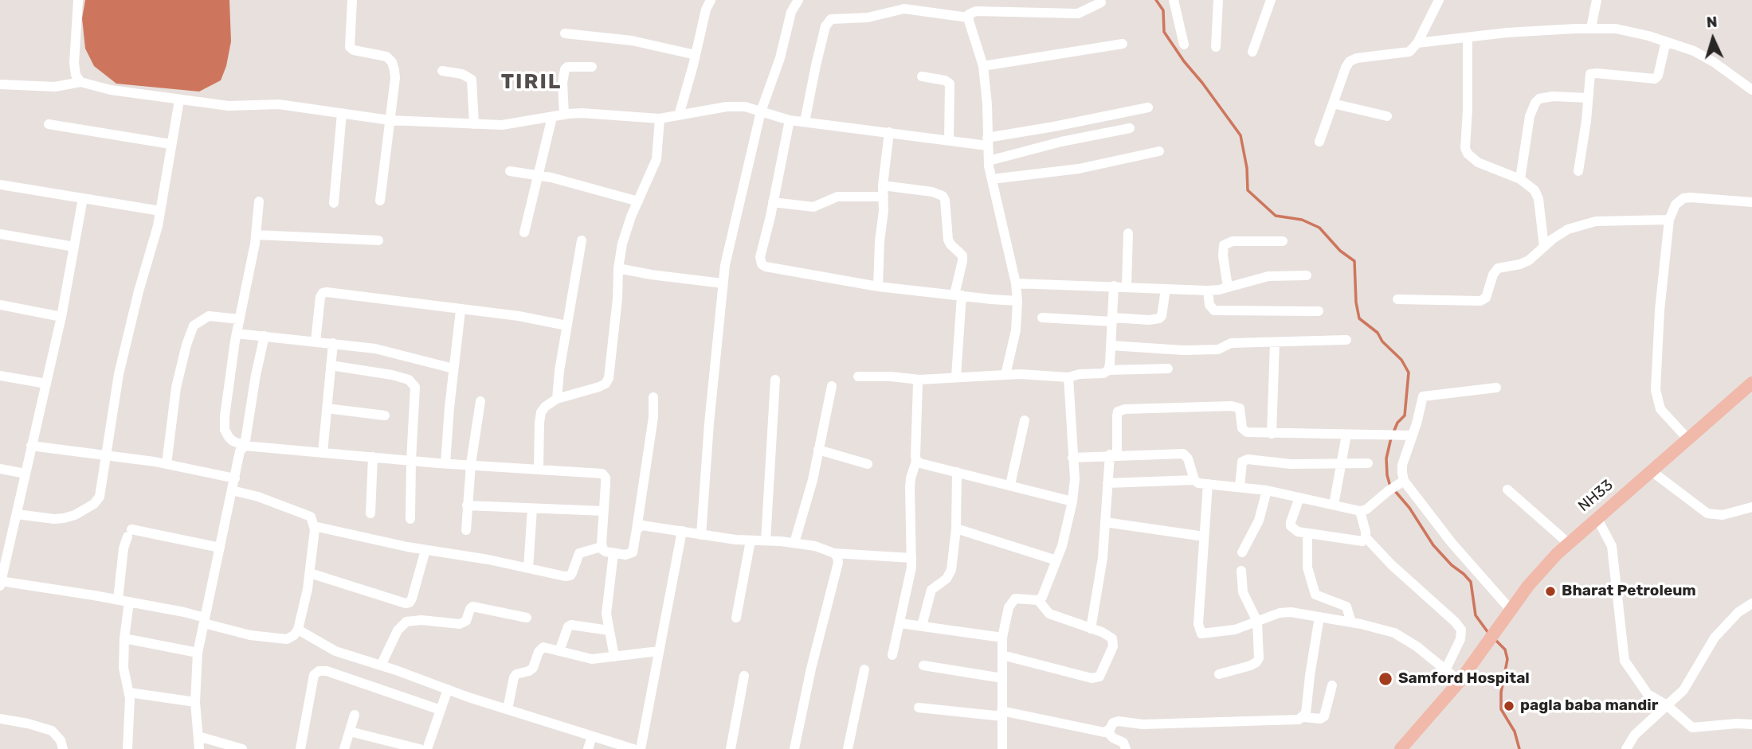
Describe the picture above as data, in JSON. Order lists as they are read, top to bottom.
{
  "streets": {
    "main road": ["NH33"]
  },
  "districts": ["TIRIL"],
  "places": ["Bharat Petroleum", "Samford Hospital", "pagla baba mandir"],
  "north": "top"
}
